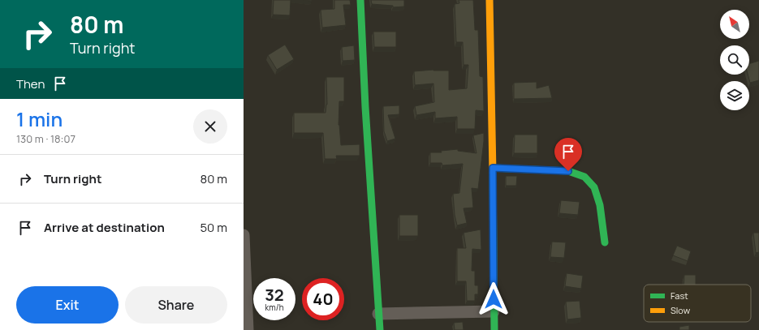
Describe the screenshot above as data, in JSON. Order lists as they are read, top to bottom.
{
  "legend": ["Fast", "Slow"],
  "north": "top left",
  "page": {
    "turn": ["80 m", "Turn right"],
    "then": "Then",
    "heading": ["1 min", "130 m · 18:07"],
    "list": [
      {
        "name": "Turn right",
        "value": "80 m"
      },
      {
        "name": "Arrive at destination",
        "value": "50 m"
      }
    ],
    "speed": "32 km/h",
    "limit": "40",
    "buttons": ["Exit", "Share"]
  }
}
